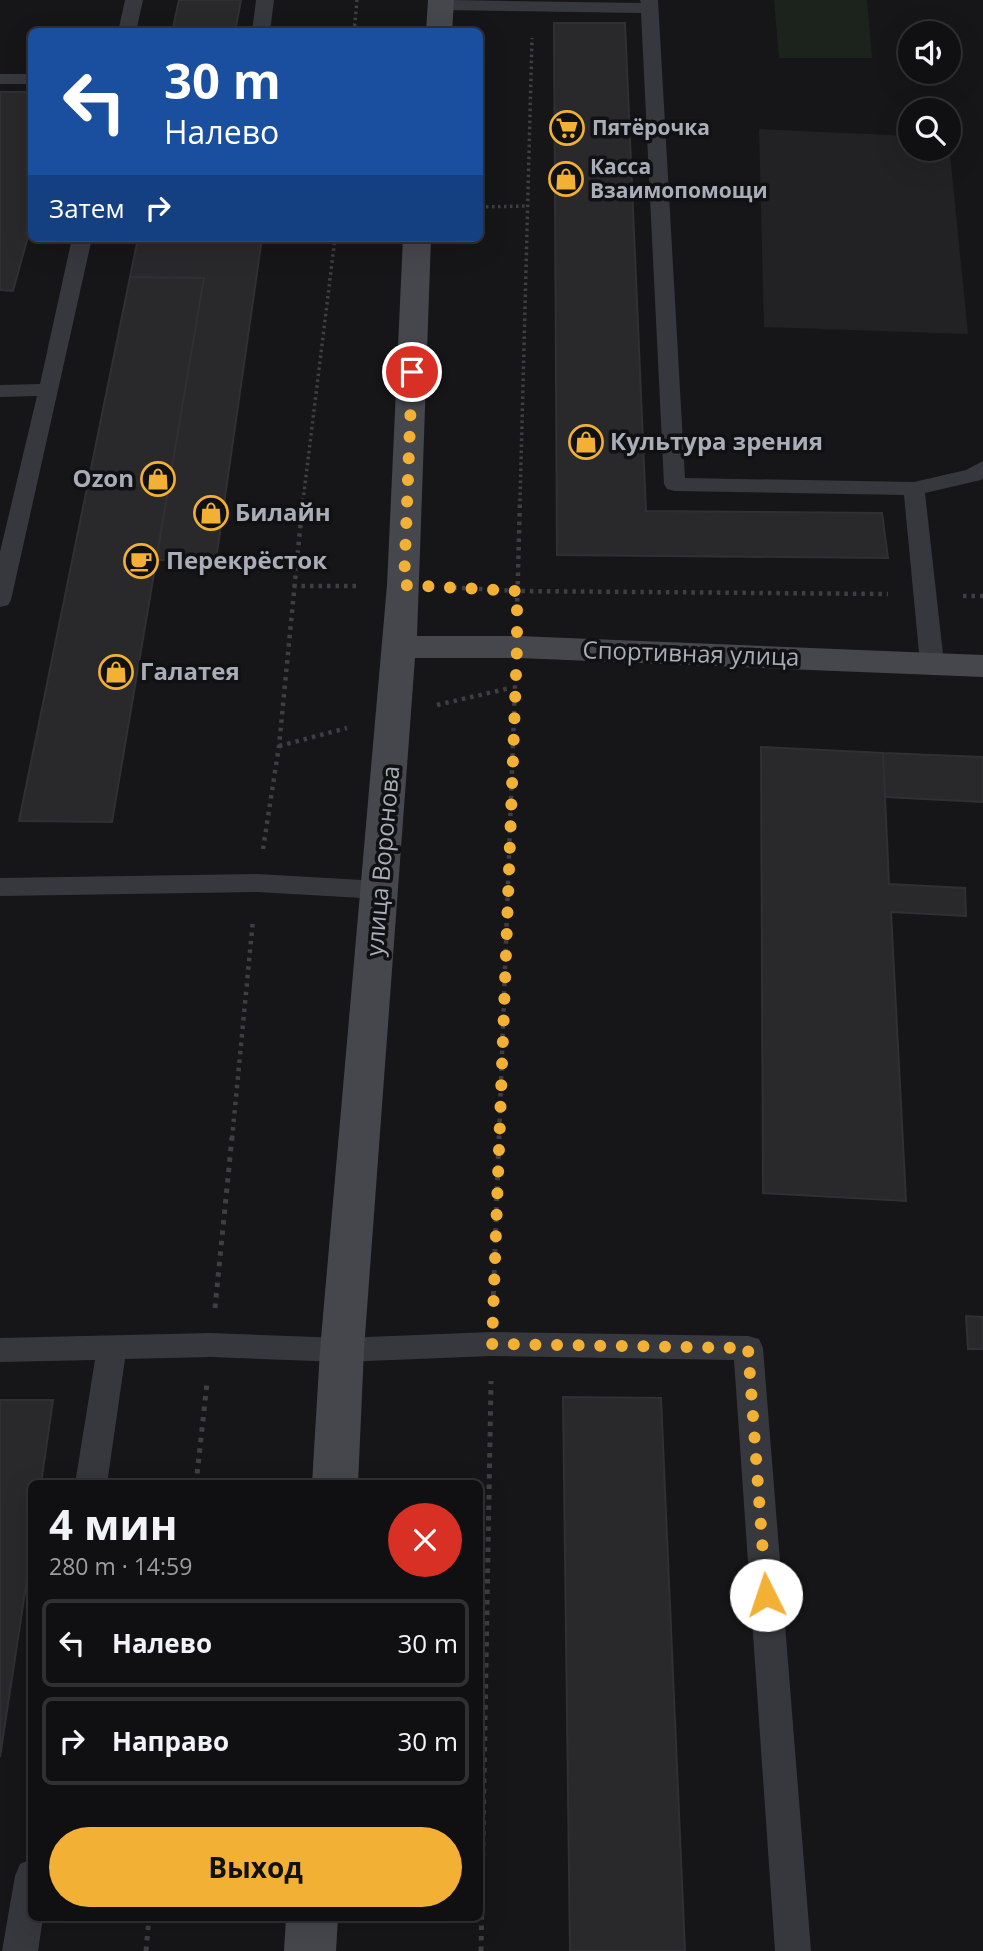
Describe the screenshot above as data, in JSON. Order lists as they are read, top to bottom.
{
  "streets": {
    "street": ["Спортивная улица", "улица Воронова"]
  },
  "crossings": [
    ["Спортивная улица", "улица Воронова"]
  ],
  "places": {
    "supermarket": ["Пятёрочка"],
    "shop": [
      "Касса Взаимопомощи",
      "Культура зрения",
      "Ozon",
      "Билайн",
      "Галатея"
    ],
    "cafe": ["Перекрёсток"]
  },
  "page": {
    "turn": ["30 m", "Налево"],
    "then": "Затем",
    "heading": ["4 мин", "280 m · 14:59"],
    "list": [
      {
        "name": "Налево",
        "value": "30 m"
      },
      {
        "name": "Направо",
        "value": "30 m"
      }
    ],
    "buttons": "Выход"
  }
}
